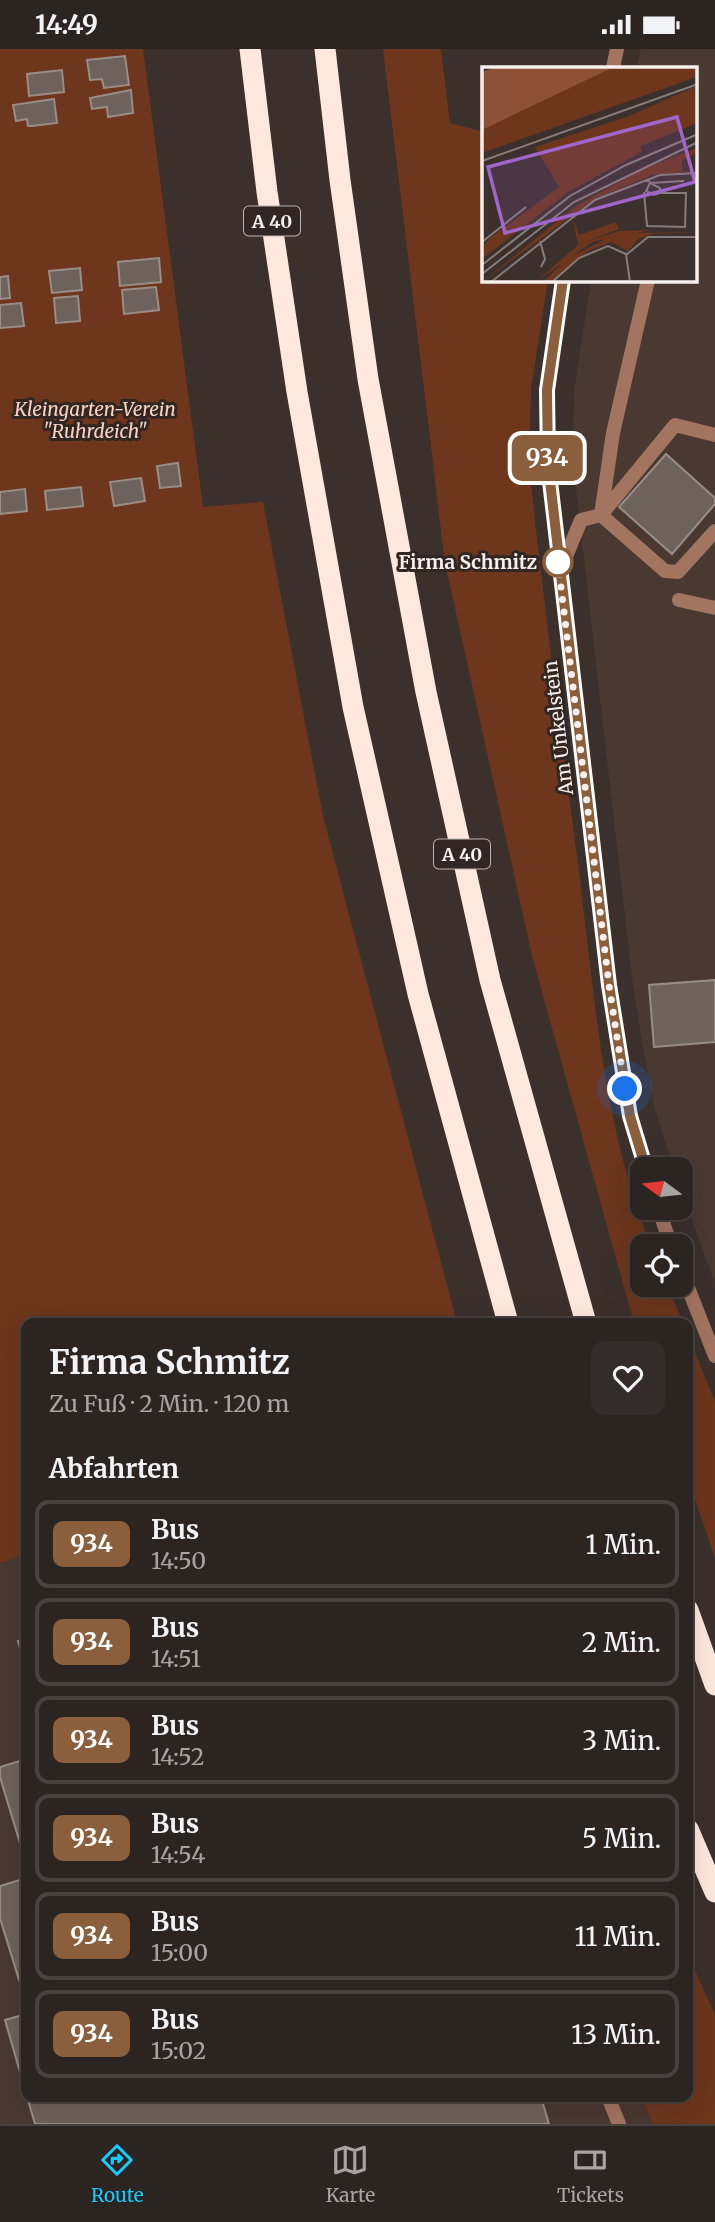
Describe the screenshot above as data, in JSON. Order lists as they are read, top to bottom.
{
  "streets": {
    "highway": ["A 40"],
    "street": ["Am Unkelstein"]
  },
  "parks": ["Kleingarten-Verein \"Ruhrdeich\""],
  "places": ["Firma Schmitz"],
  "lines": ["bus line 934"],
  "north": "left",
  "page": {
    "status": "14:49",
    "on_map": "934",
    "heading": [
      ["Firma Schmitz", "Zu Fuß · 2 Min. · 120 m"],
      "Abfahrten"
    ],
    "list": [
      {
        "mark": "934",
        "name": "Bus",
        "note": "14:50",
        "value": "1 Min."
      },
      {
        "mark": "934",
        "name": "Bus",
        "note": "14:51",
        "value": "2 Min."
      },
      {
        "mark": "934",
        "name": "Bus",
        "note": "14:52",
        "value": "3 Min."
      },
      {
        "mark": "934",
        "name": "Bus",
        "note": "14:54",
        "value": "5 Min."
      },
      {
        "mark": "934",
        "name": "Bus",
        "note": "15:00",
        "value": "11 Min."
      },
      {
        "mark": "934",
        "name": "Bus",
        "note": "15:02",
        "value": "13 Min."
      }
    ],
    "tabs": ["Route", "Karte", "Tickets"]
  }
}
